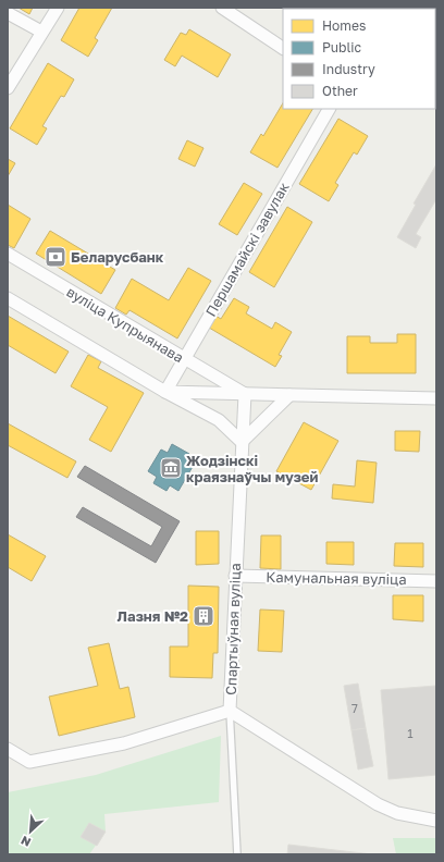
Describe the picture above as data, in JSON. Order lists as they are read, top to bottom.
{
  "streets": {
    "street": [
      "Першамайскі завулак",
      "вуліца Купрыянава",
      "Камунальная вуліца",
      "Спартыўная вуліца"
    ]
  },
  "crossings": [
    ["Першамайскі завулак", "вуліца Купрыянава"],
    ["вуліца Купрыянава", "Спартыўная вуліца"],
    ["Камунальная вуліца", "Спартыўная вуліца"]
  ],
  "places": {
    "bank": ["Беларусбанк"],
    "museum": ["Жодзінскі краязнаўчы музей"],
    "building": ["Лазня №2"]
  },
  "house_numbers": ["7", "1"],
  "legend": [
    "Homes",
    "Public",
    "Industry",
    "Other"
  ],
  "north": "bottom left"
}
